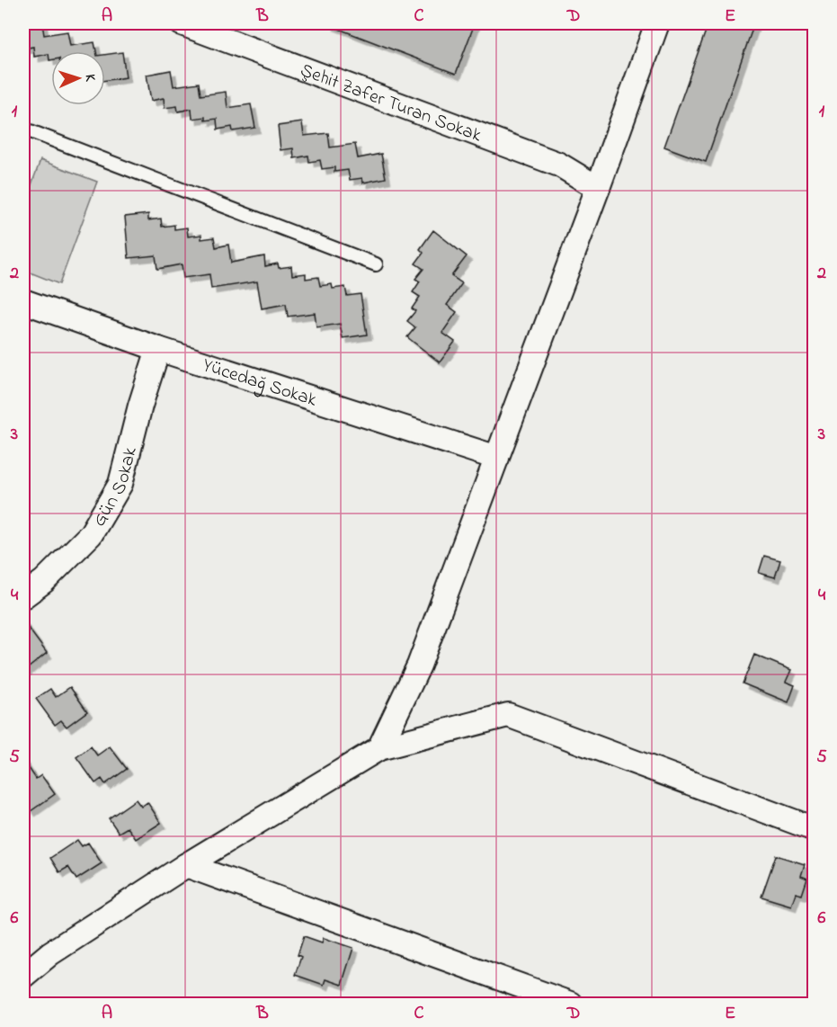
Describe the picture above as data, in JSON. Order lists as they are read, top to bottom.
{
  "streets": {
    "street": ["Şehit Zafer Turan Sokak", "Yücedağ Sokak", "Gün Sokak"]
  },
  "crossings": [
    ["Yücedağ Sokak", "Gün Sokak"]
  ],
  "north": "right",
  "grid": {
    "columns": [
      "A",
      "B",
      "C",
      "D",
      "E"
    ],
    "rows": [
      "1",
      "2",
      "3",
      "4",
      "5",
      "6"
    ]
  }
}
